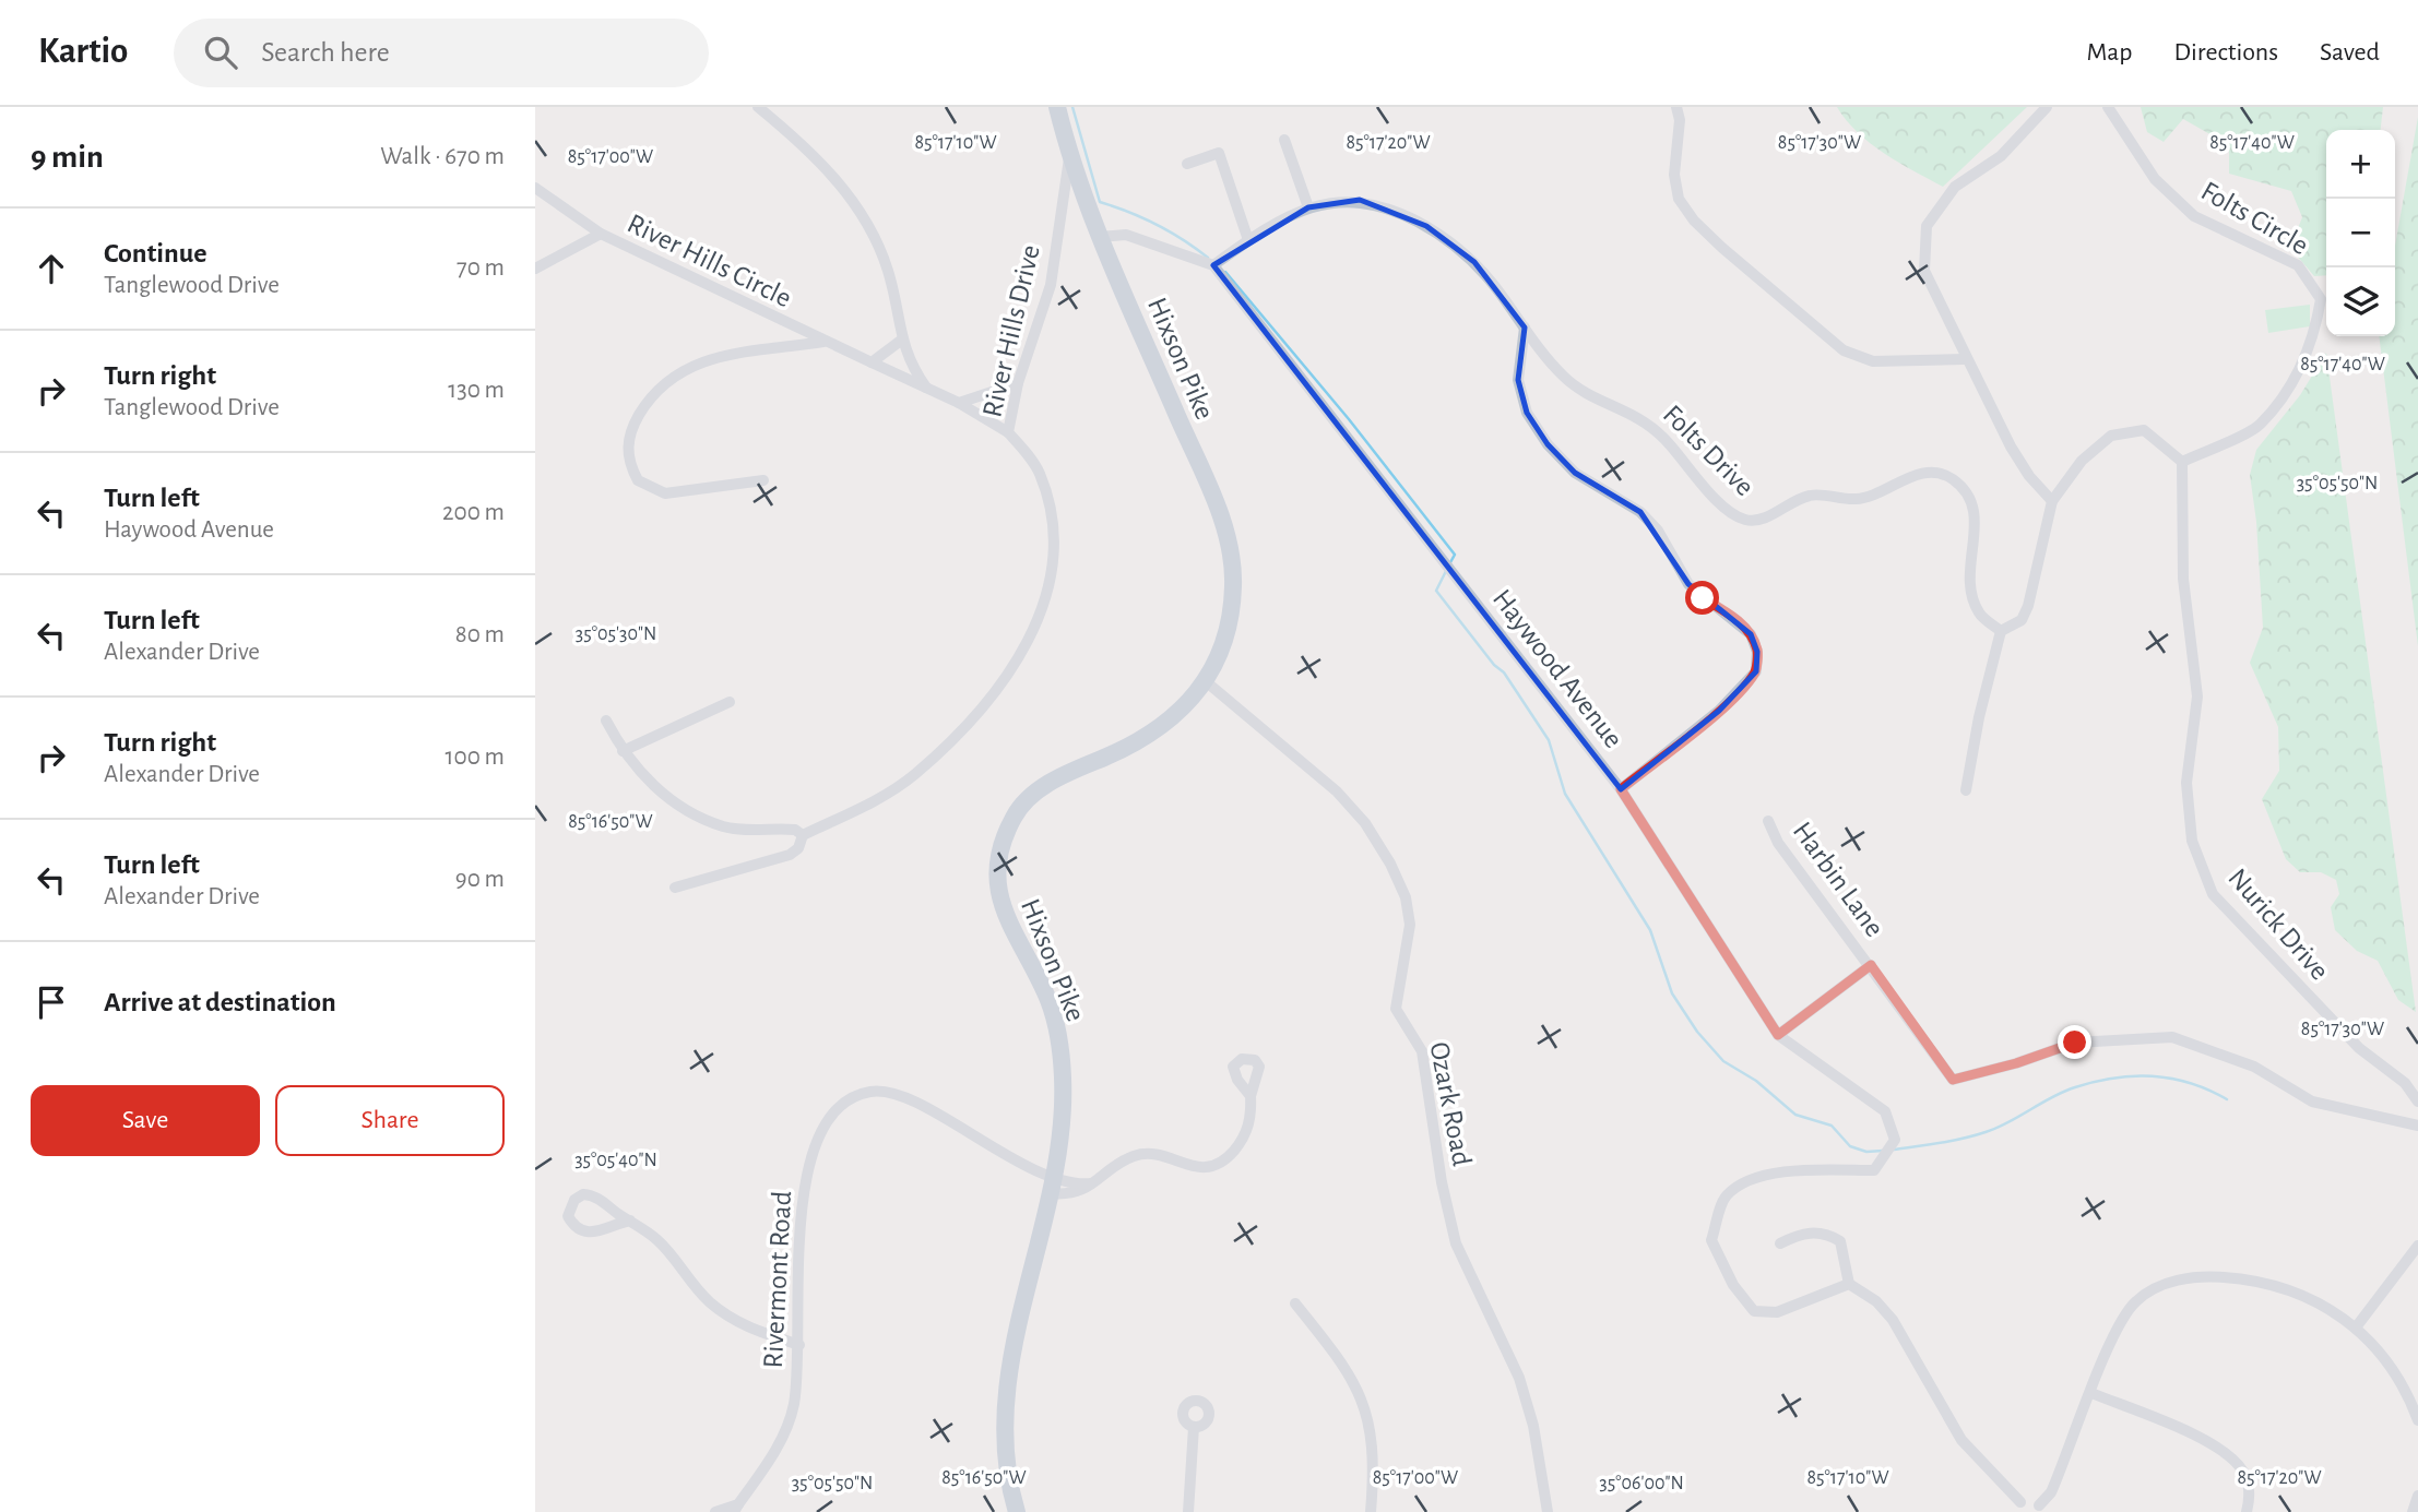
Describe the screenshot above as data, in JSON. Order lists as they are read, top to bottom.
{
  "streets": {
    "main road": ["Hixson Pike"],
    "street": [
      "Folts Circle",
      "River Hills Circle",
      "River Hills Drive",
      "Folts Drive",
      "Haywood Avenue",
      "Harbin Lane",
      "Nurick Drive",
      "Ozark Road",
      "Rivermont Road"
    ]
  },
  "crossings": [
    ["Folts Circle", "Nurick Drive"],
    ["River Hills Circle", "River Hills Drive"],
    ["River Hills Drive", "Hixson Pike"],
    ["Hixson Pike", "Ozark Road"],
    ["Hixson Pike", "Rivermont Road"],
    ["Folts Drive", "Haywood Avenue"]
  ],
  "page": {
    "header": "Kartio",
    "search": "Search here",
    "nav": ["Map", "Directions", "Saved"],
    "heading": ["9 min", "Walk · 670 m"],
    "map_buttons": ["+", "−"],
    "list": [
      ["Continue", "Tanglewood Drive", "70 m"],
      ["Turn right", "Tanglewood Drive", "130 m"],
      ["Turn left", "Haywood Avenue", "200 m"],
      ["Turn left", "Alexander Drive", "80 m"],
      ["Turn right", "Alexander Drive", "100 m"],
      ["Turn left", "Alexander Drive", "90 m"],
      "Arrive at destination"
    ],
    "buttons": ["Save", "Share"]
  },
  "coordinates": [
    "85°17'10\"W",
    "85°17'20\"W",
    "85°17'30\"W",
    "85°17'40\"W",
    "85°17'00\"W",
    "35°05'50\"N",
    "35°05'30\"N",
    "85°16'50\"W",
    "35°05'40\"N",
    "35°06'00\"N"
  ]
}
